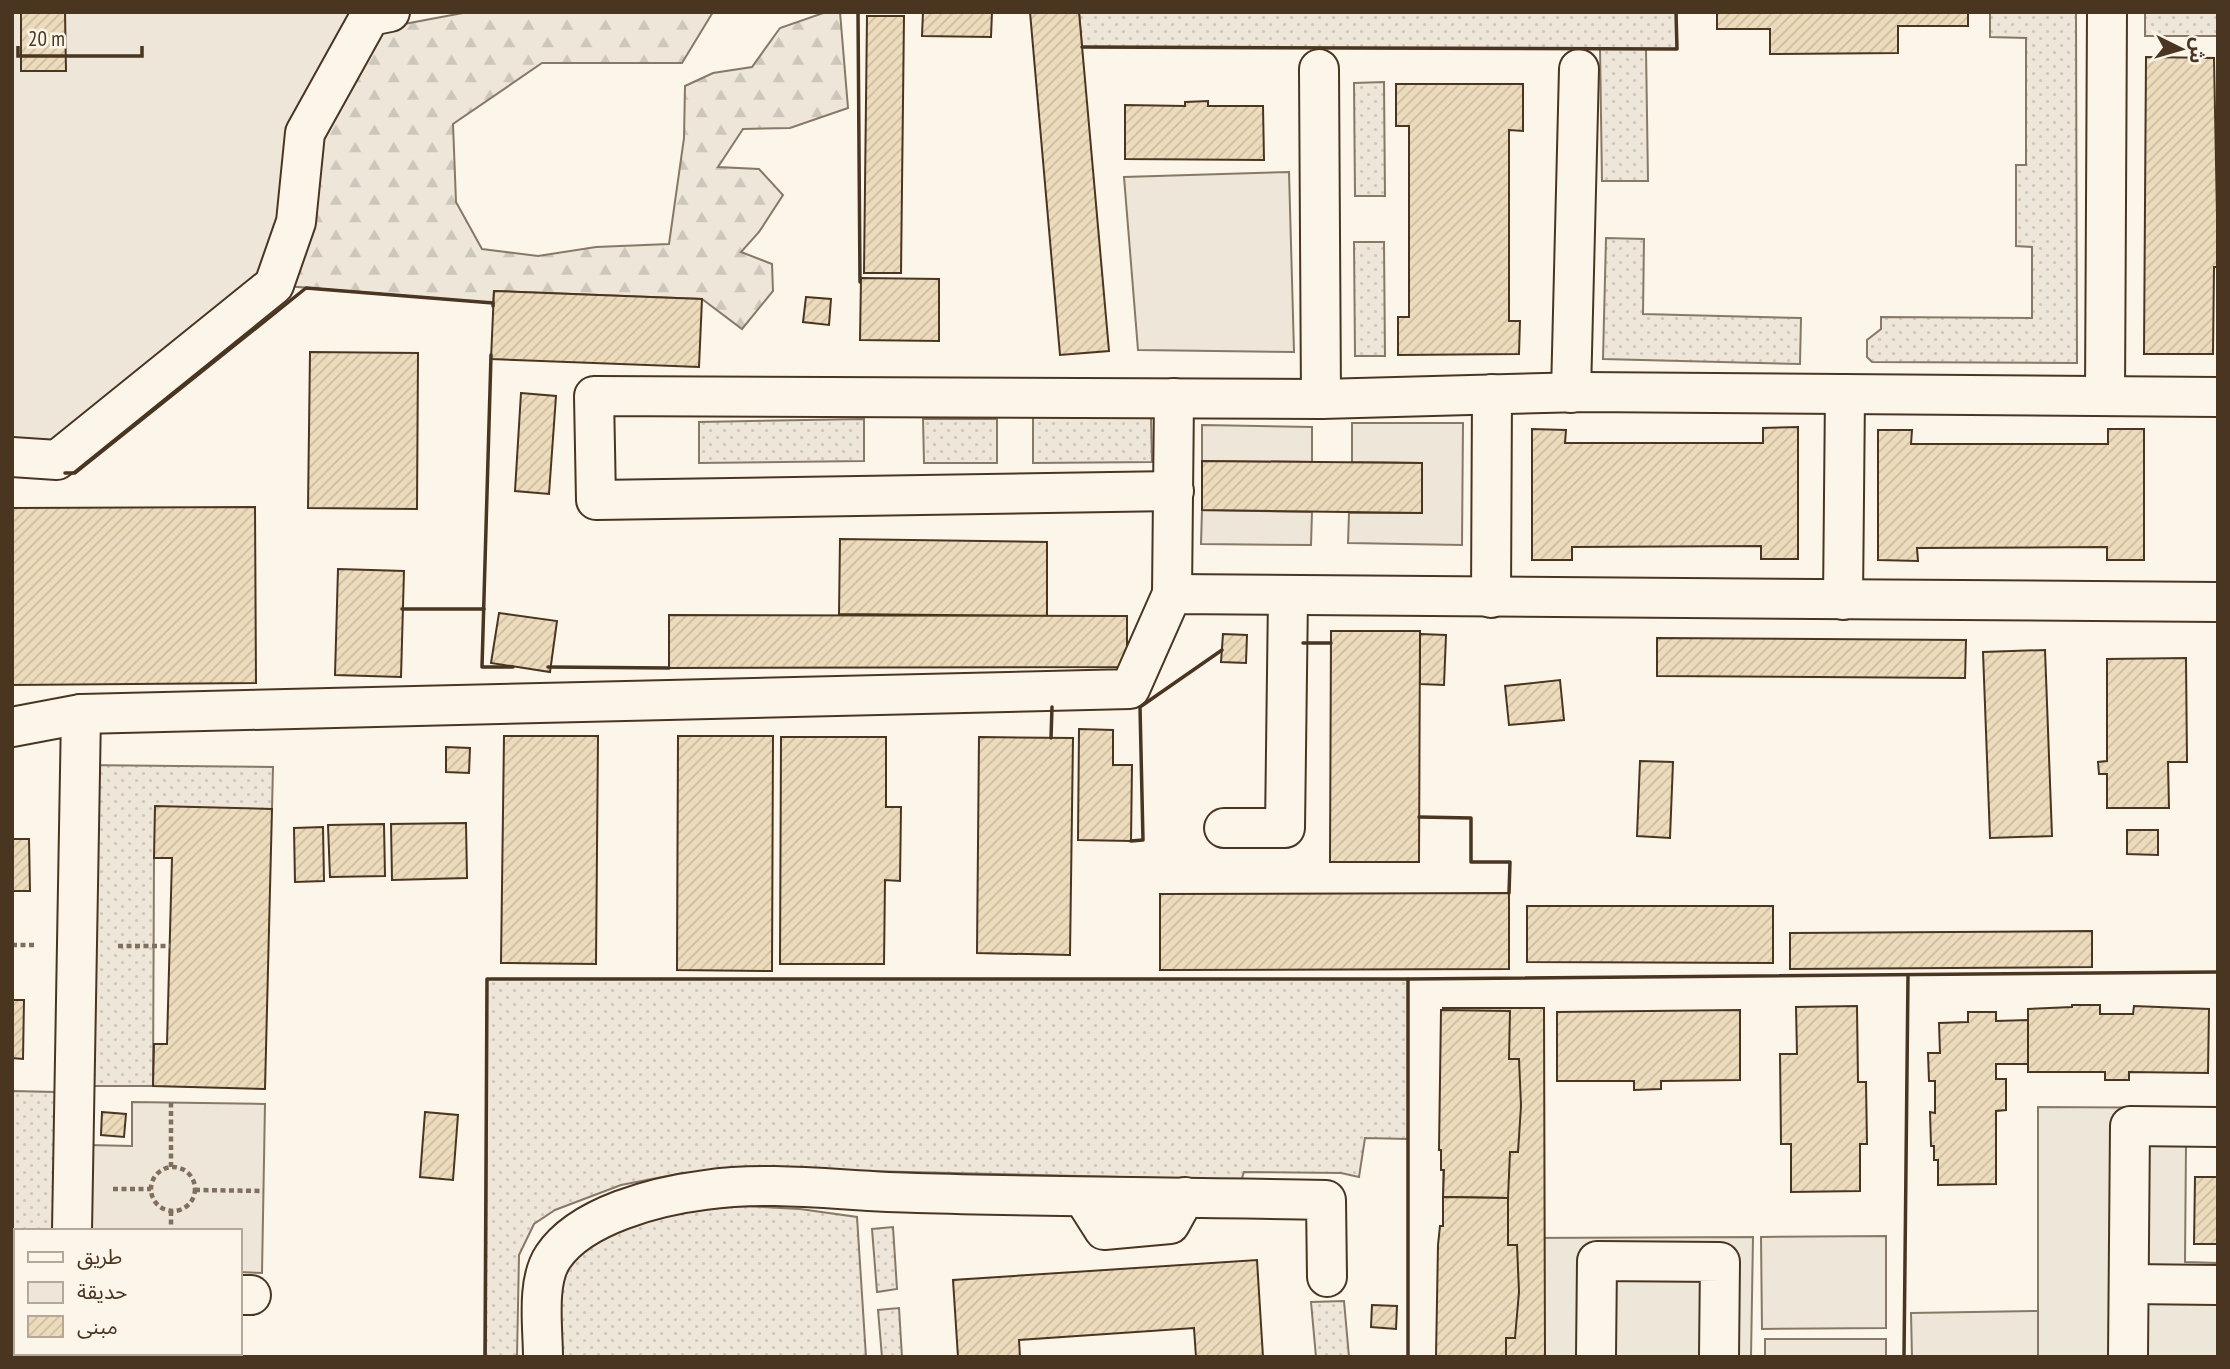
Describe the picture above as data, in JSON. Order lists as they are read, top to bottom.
{
  "legend": ["طريق", "حديقة", "مبنى"],
  "scale_bar": "20 m",
  "north": "right"
}
